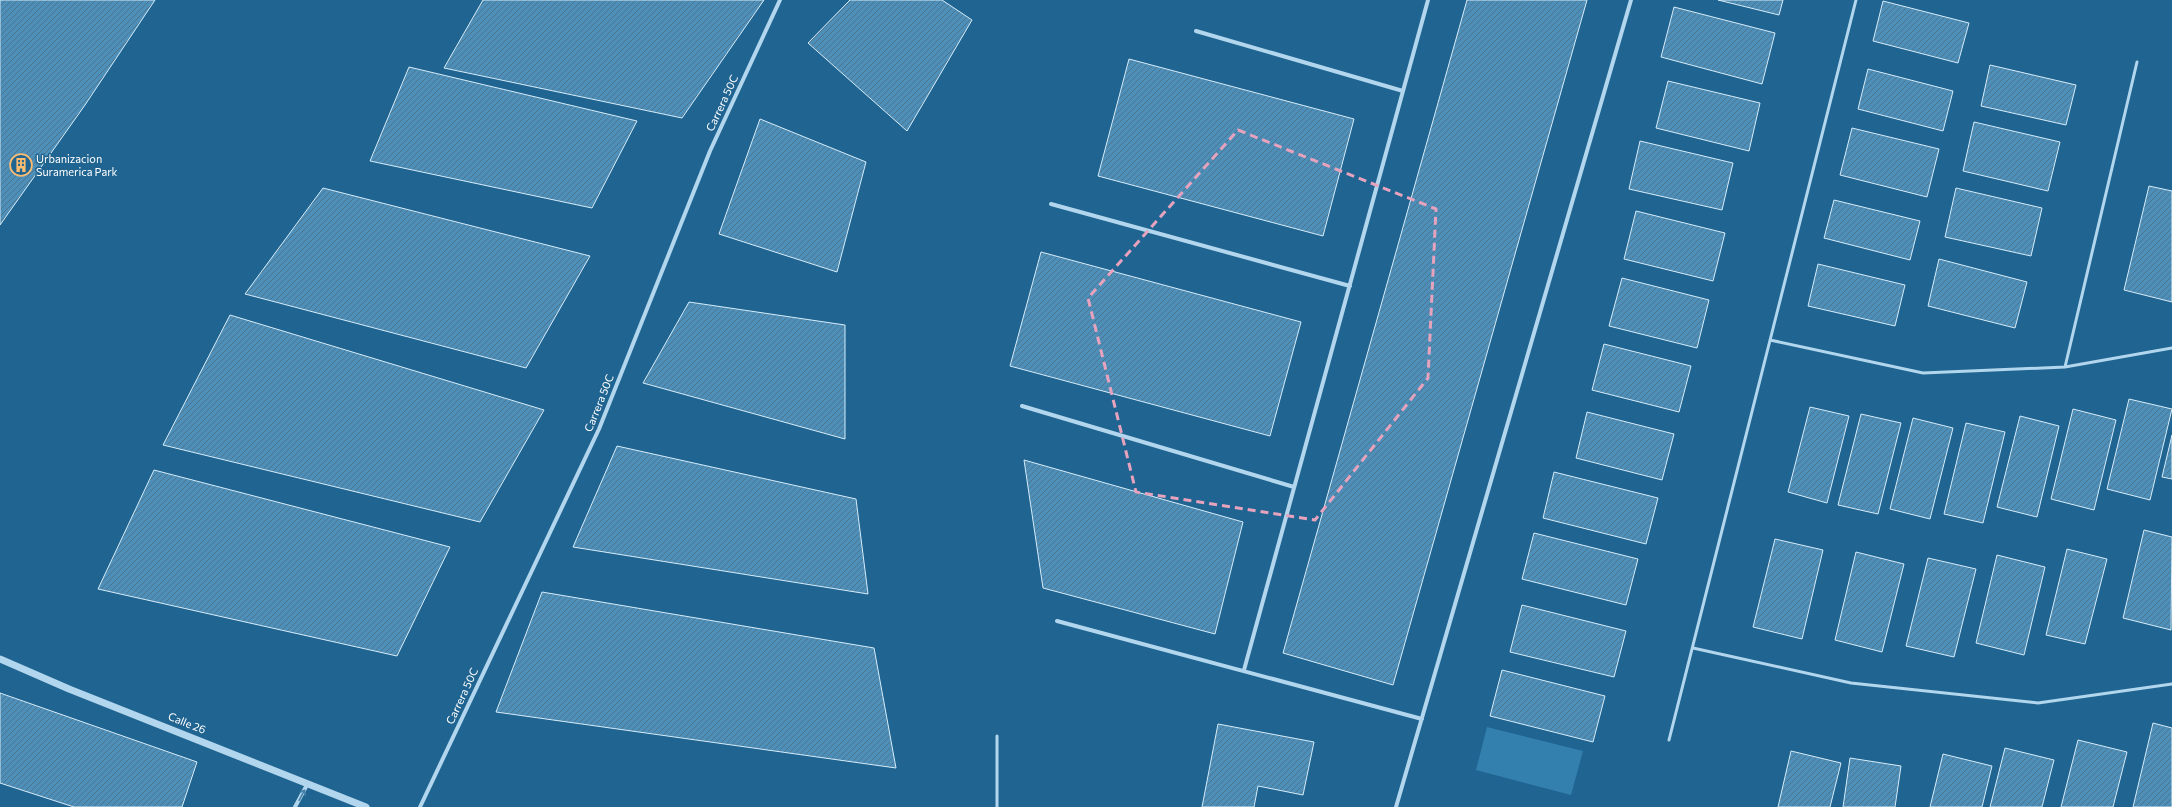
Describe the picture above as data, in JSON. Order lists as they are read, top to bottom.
{
  "streets": {
    "street": ["Carrera 50C", "Calle 26"]
  },
  "places": {
    "building": ["Urbanizacion Suramerica Park"]
  }
}
